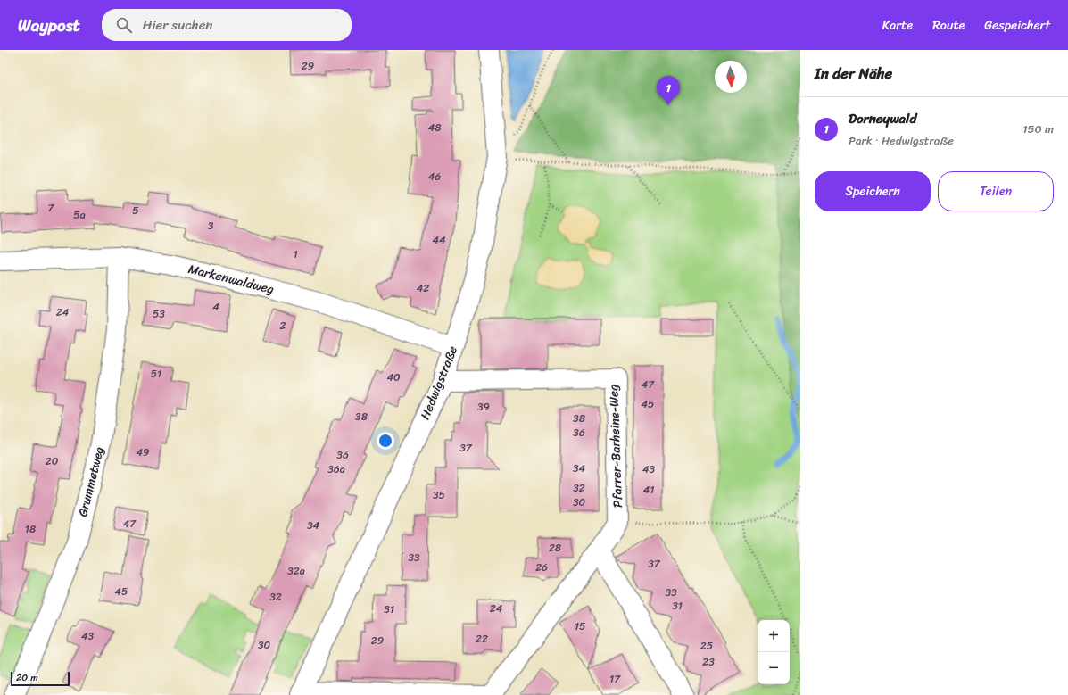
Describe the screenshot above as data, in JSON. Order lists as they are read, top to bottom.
{
  "streets": {
    "street": [
      "Markenwaldweg",
      "Hedwigstraße",
      "Pfarrer-Barheine-Weg",
      "Grummetweg"
    ]
  },
  "crossings": [
    ["Markenwaldweg", "Hedwigstraße"],
    ["Markenwaldweg", "Grummetweg"],
    ["Hedwigstraße", "Pfarrer-Barheine-Weg"]
  ],
  "house_numbers": [
    "29",
    "48",
    "46",
    "7",
    "5",
    "5a",
    "3",
    "44",
    "1",
    "42",
    "4",
    "24",
    "53",
    "2",
    "51",
    "40",
    "47",
    "45",
    "39",
    "38",
    "38",
    "36",
    "37",
    "49",
    "36",
    "20",
    "34",
    "36a",
    "43",
    "32",
    "41",
    "35",
    "30",
    "47",
    "34",
    "18",
    "28",
    "33",
    "37",
    "26",
    "32a",
    "45",
    "33",
    "32",
    "31",
    "24",
    "31",
    "15",
    "43",
    "22",
    "29",
    "30",
    "25",
    "23",
    "17"
  ],
  "scale_bar": "20 m",
  "north": "bottom",
  "page": {
    "header": "Waypost",
    "search": "Hier suchen",
    "nav": ["Karte", "Route", "Gespeichert"],
    "heading": "In der Nähe",
    "pins": "1",
    "list": [
      {
        "mark": "1",
        "name": "Dorneywald",
        "note": "Park · Hedwigstraße",
        "value": "150 m"
      }
    ],
    "buttons": ["Speichern", "Teilen"],
    "map_buttons": ["+", "−"],
    "scale": "20 m"
  }
}
